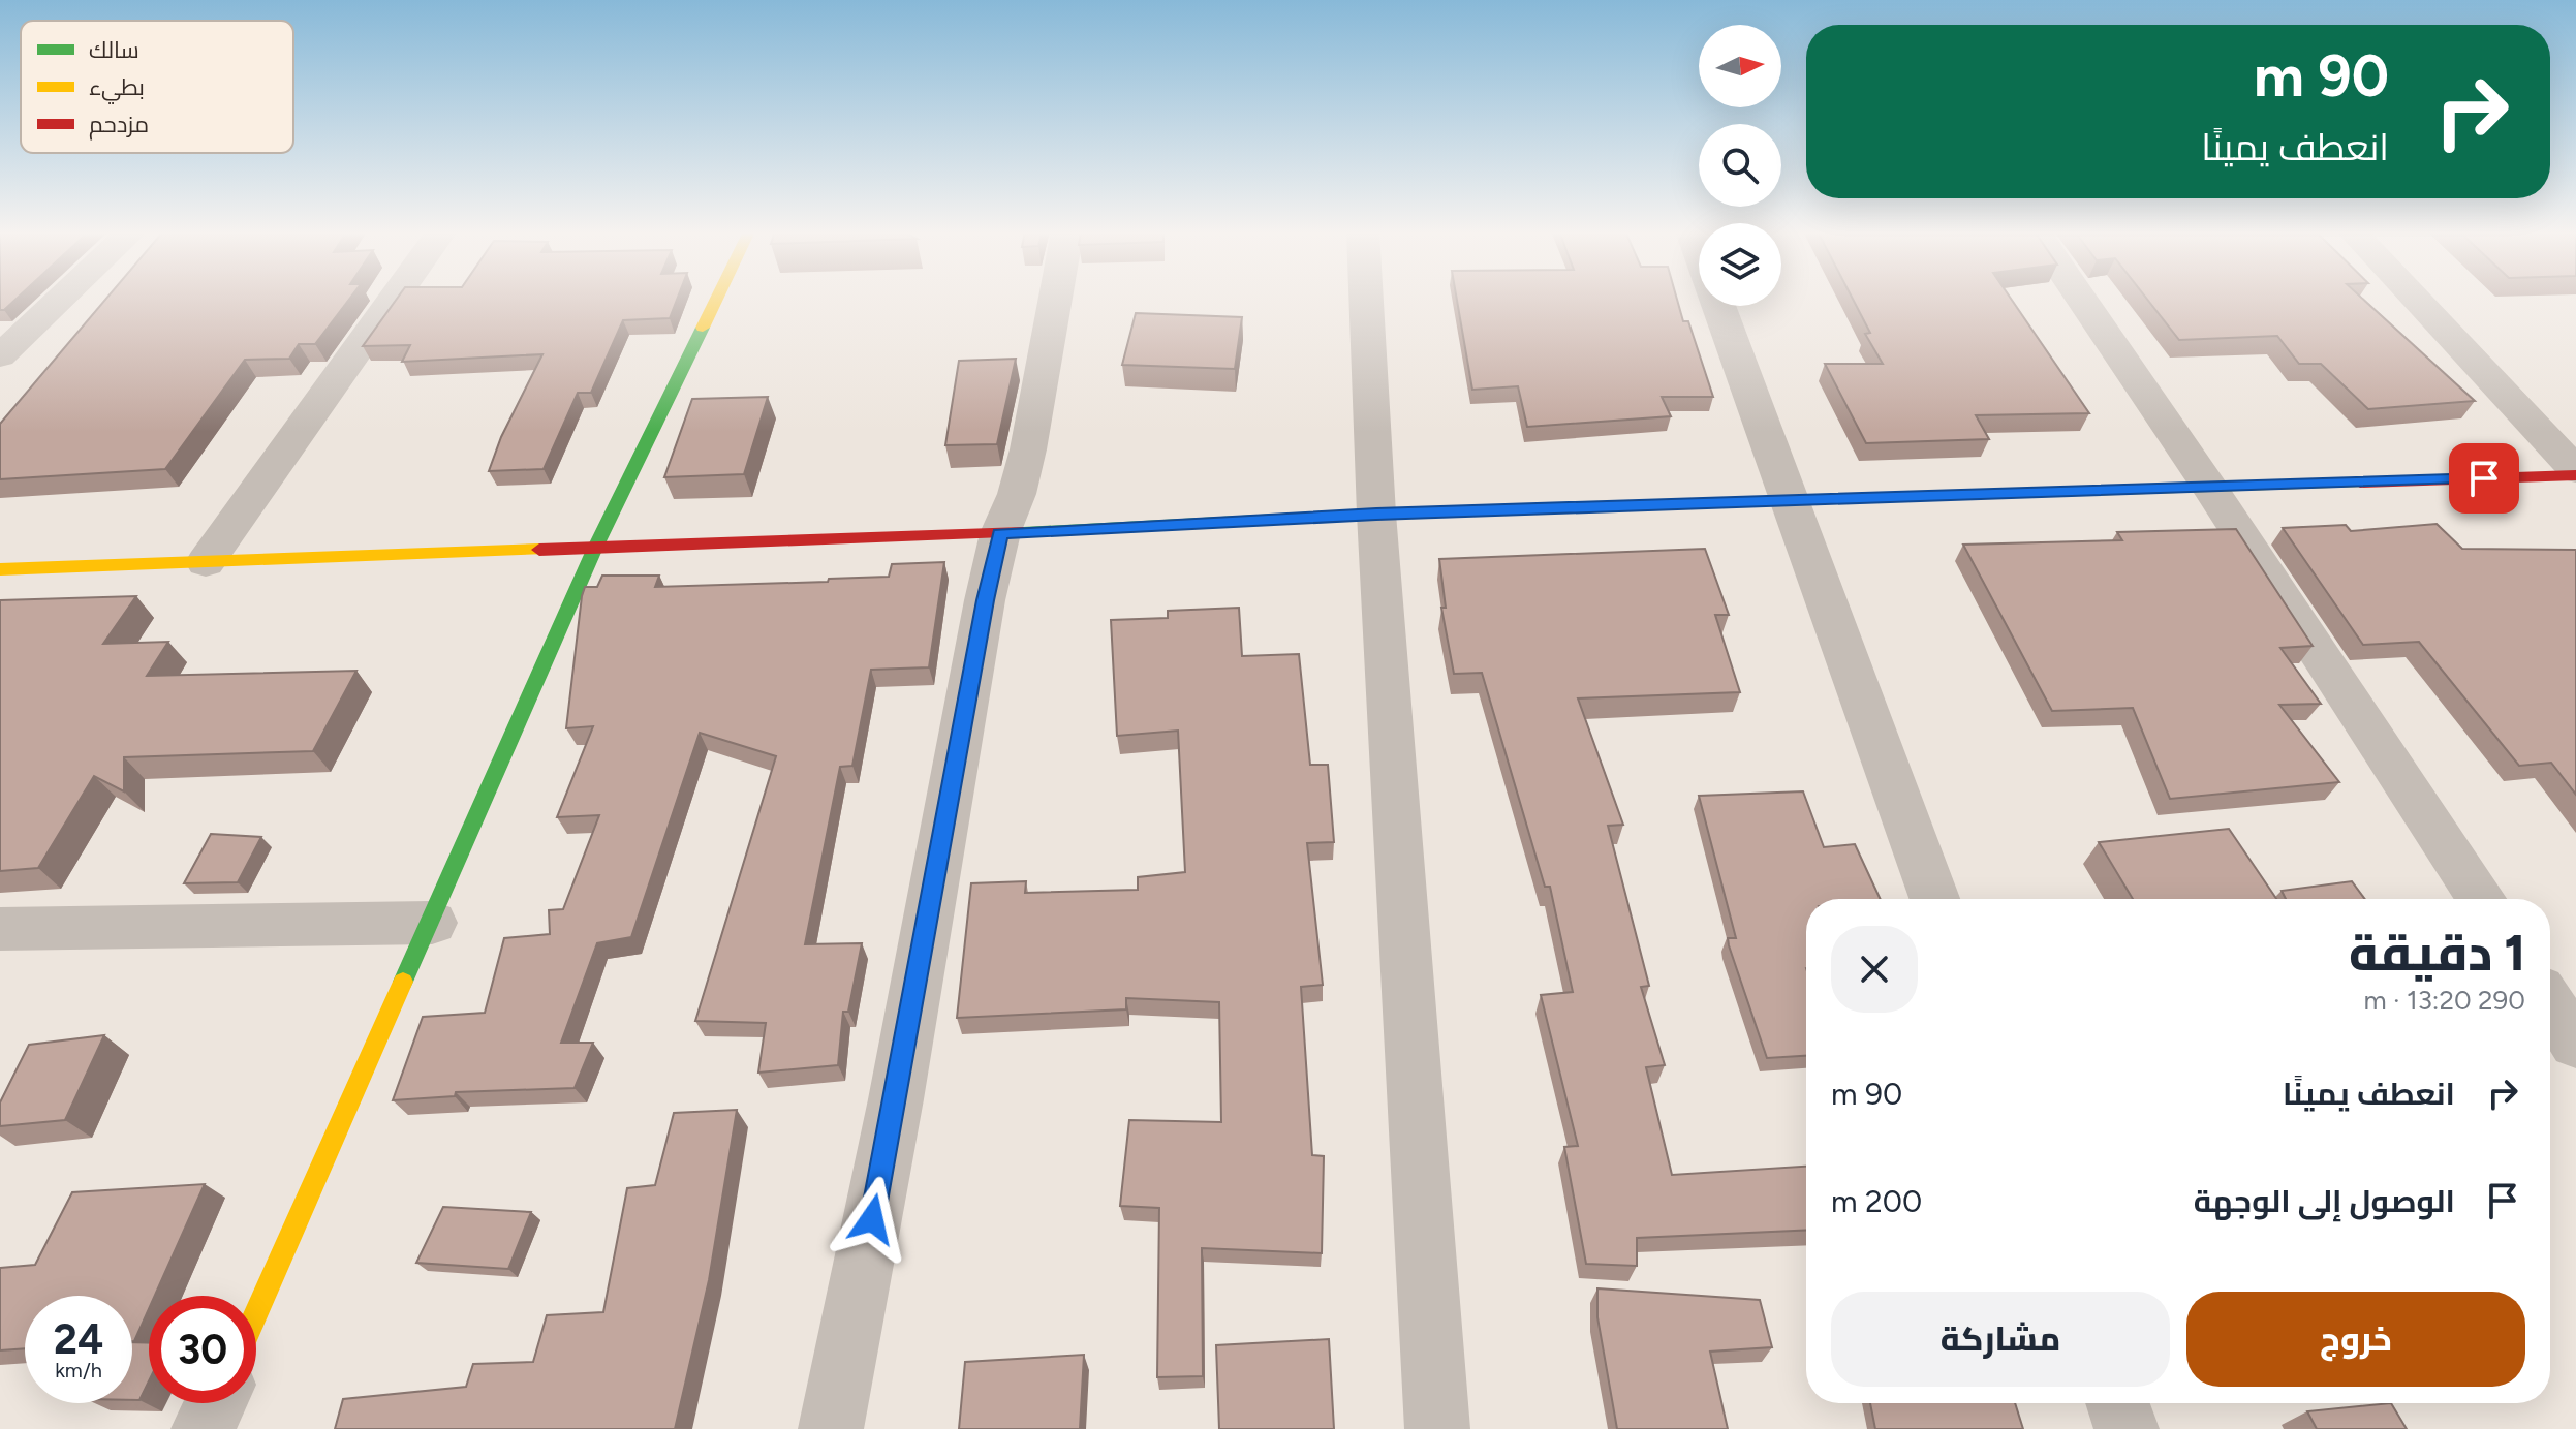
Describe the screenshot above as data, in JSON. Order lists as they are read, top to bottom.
{
  "legend": ["سالك", "بطيء", "مزدحم"],
  "north": "right",
  "page": {
    "turn": ["90 m", "انعطف يمينًا"],
    "heading": ["1 دقيقة", "290 m · 13:20"],
    "list": [
      {
        "name": "انعطف يمينًا",
        "value": "90 m"
      },
      {
        "name": "الوصول إلى الوجهة",
        "value": "200 m"
      }
    ],
    "buttons": ["خروج", "مشاركة"],
    "speed": "24 km/h",
    "limit": "30"
  }
}
